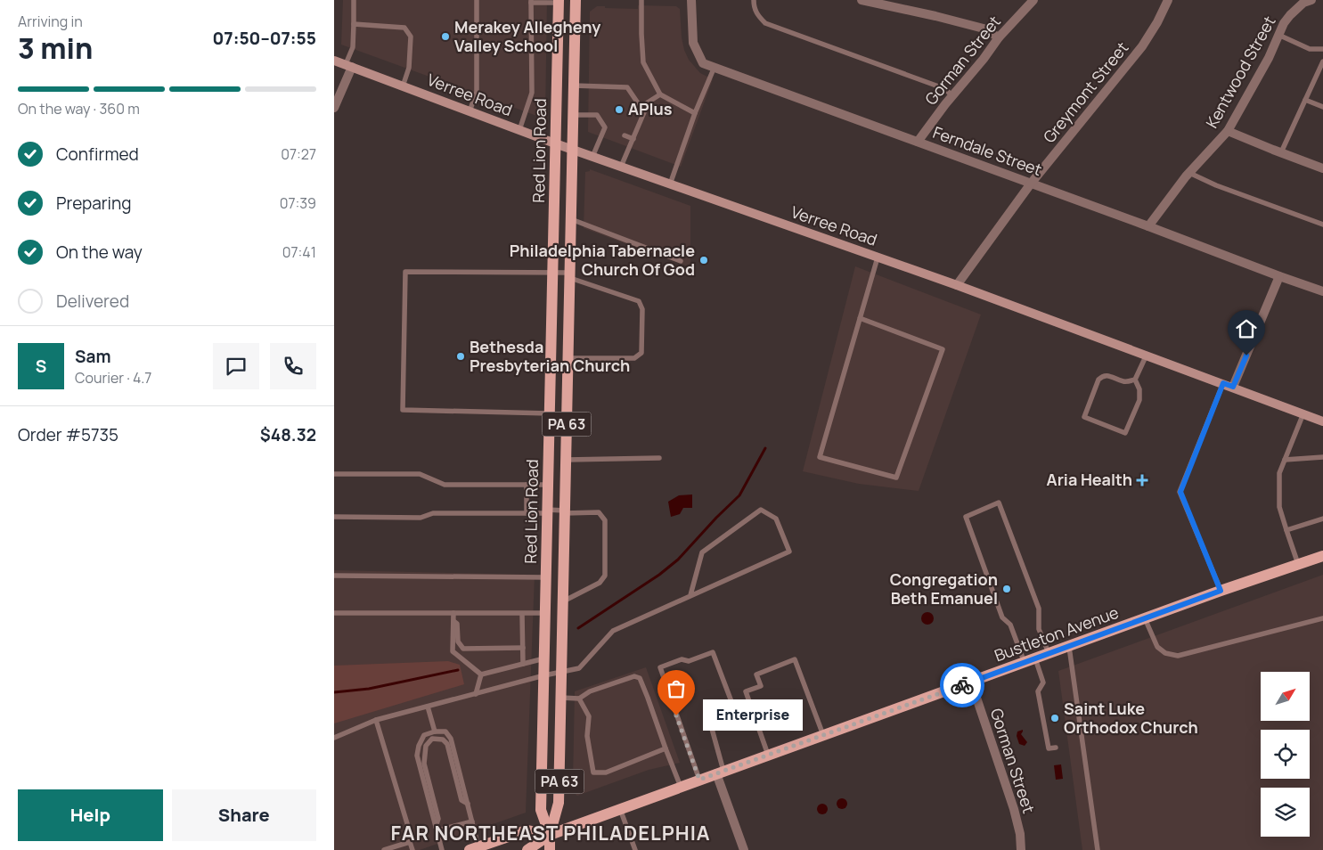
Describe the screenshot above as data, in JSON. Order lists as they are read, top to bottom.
{
  "streets": {
    "main road": [
      "Verree Road",
      "Red Lion Road",
      "PA 63",
      "Bustleton Avenue"
    ],
    "street": [
      "Gorman Street",
      "Kentwood Street",
      "Greymont Street",
      "Ferndale Street"
    ]
  },
  "crossings": [
    ["Gorman Street", "Ferndale Street"],
    ["Gorman Street", "Bustleton Avenue"],
    ["Kentwood Street", "Ferndale Street"],
    ["Greymont Street", "Verree Road"],
    ["Greymont Street", "Ferndale Street"],
    ["Verree Road", "Red Lion Road"],
    ["Red Lion Road", "Bustleton Avenue"]
  ],
  "districts": ["FAR NORTHEAST PHILADELPHIA"],
  "places": {
    "other": [
      "Merakey Allegheny Valley School",
      "APlus",
      "Philadelphia Tabernacle Church Of God",
      "Bethesda Presbyterian Church",
      "Congregation Beth Emanuel",
      "Enterprise",
      "Saint Luke Orthodox Church"
    ],
    "health": ["Aria Health"]
  },
  "north": "top right",
  "page": {
    "heading": ["3 min", "Arriving in", "07:50–07:55"],
    "panel": [
      "Sam",
      "Courier · 4.7",
      "Order #5735",
      "$48.32"
    ],
    "bar": "On the way · 360 m",
    "list": [
      ["Confirmed", "07:27"],
      ["Preparing", "07:39"],
      ["On the way", "07:41"],
      "Delivered"
    ],
    "round": "S",
    "bubble": "Enterprise",
    "buttons": ["Help", "Share"]
  }
}
